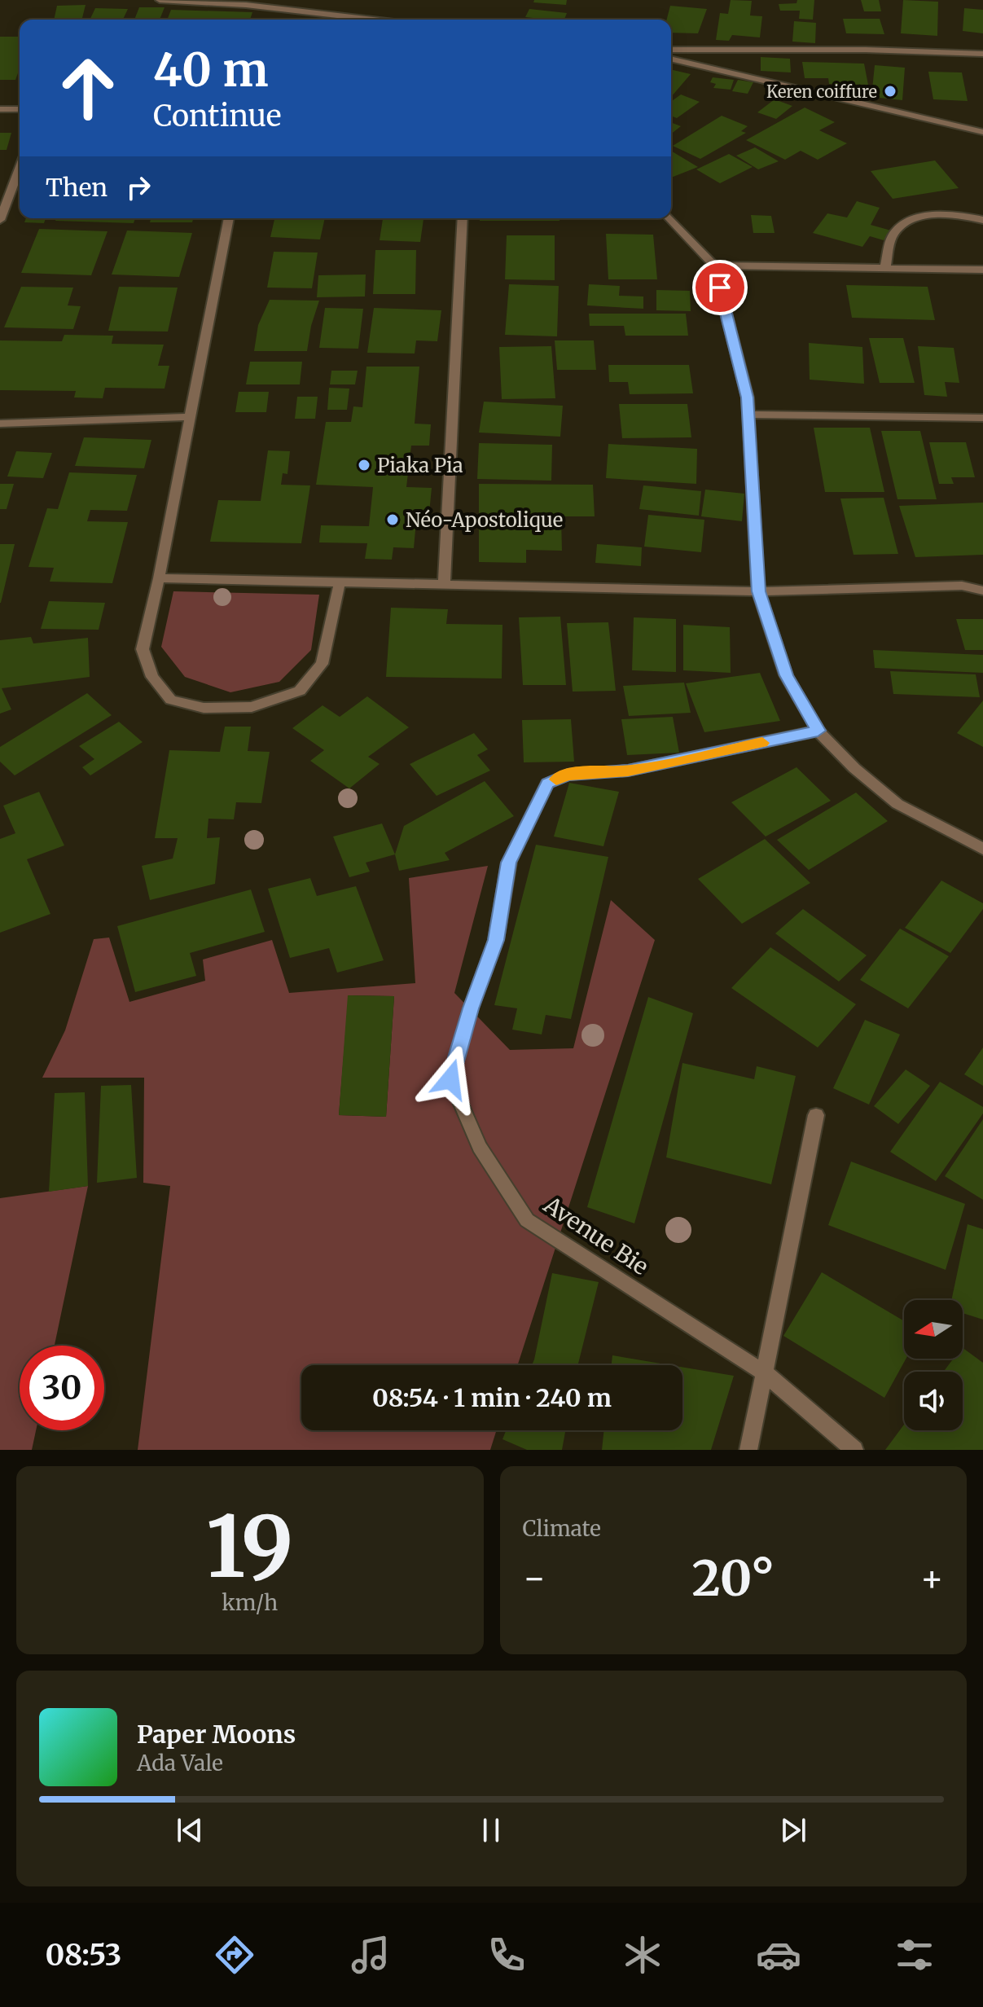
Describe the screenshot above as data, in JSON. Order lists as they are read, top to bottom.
{
  "streets": {
    "street": ["Avenue Bie"]
  },
  "places": ["Keren coiffure", "Piaka Pia", "Néo-Apostolique"],
  "north": "left",
  "page": {
    "turn": ["40 m", "Continue"],
    "then": "Then",
    "limit": "30",
    "trip": "08:54 · 1 min · 240 m",
    "tile": [
      ["19", "km/h"],
      "Climate"
    ],
    "heat": ["−", "20°", "+"],
    "song": ["Paper Moons", "Ada Vale"],
    "tabs": "08:53"
  }
}
